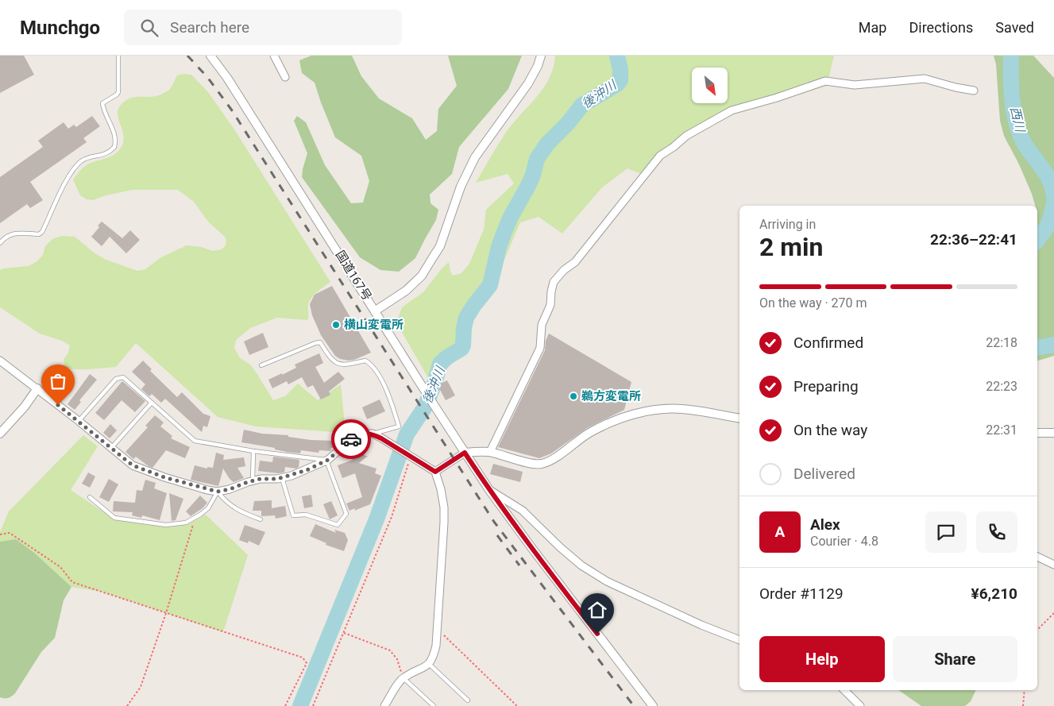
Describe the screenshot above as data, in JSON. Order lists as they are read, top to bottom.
{
  "streets": {
    "street": ["国道167号"]
  },
  "water": ["後沖川", "西川"],
  "places": ["横山変電所", "鵜方変電所"],
  "north": "bottom right",
  "page": {
    "header": "Munchgo",
    "search": "Search here",
    "nav": ["Map", "Directions", "Saved"],
    "heading": ["2 min", "Arriving in", "22:36–22:41"],
    "panel": [
      "Alex",
      "Courier · 4.8",
      "Order #1129",
      "¥6,210"
    ],
    "bar": "On the way · 270 m",
    "list": [
      ["Confirmed", "22:18"],
      ["Preparing", "22:23"],
      ["On the way", "22:31"],
      "Delivered"
    ],
    "round": "A",
    "buttons": ["Help", "Share"]
  }
}
